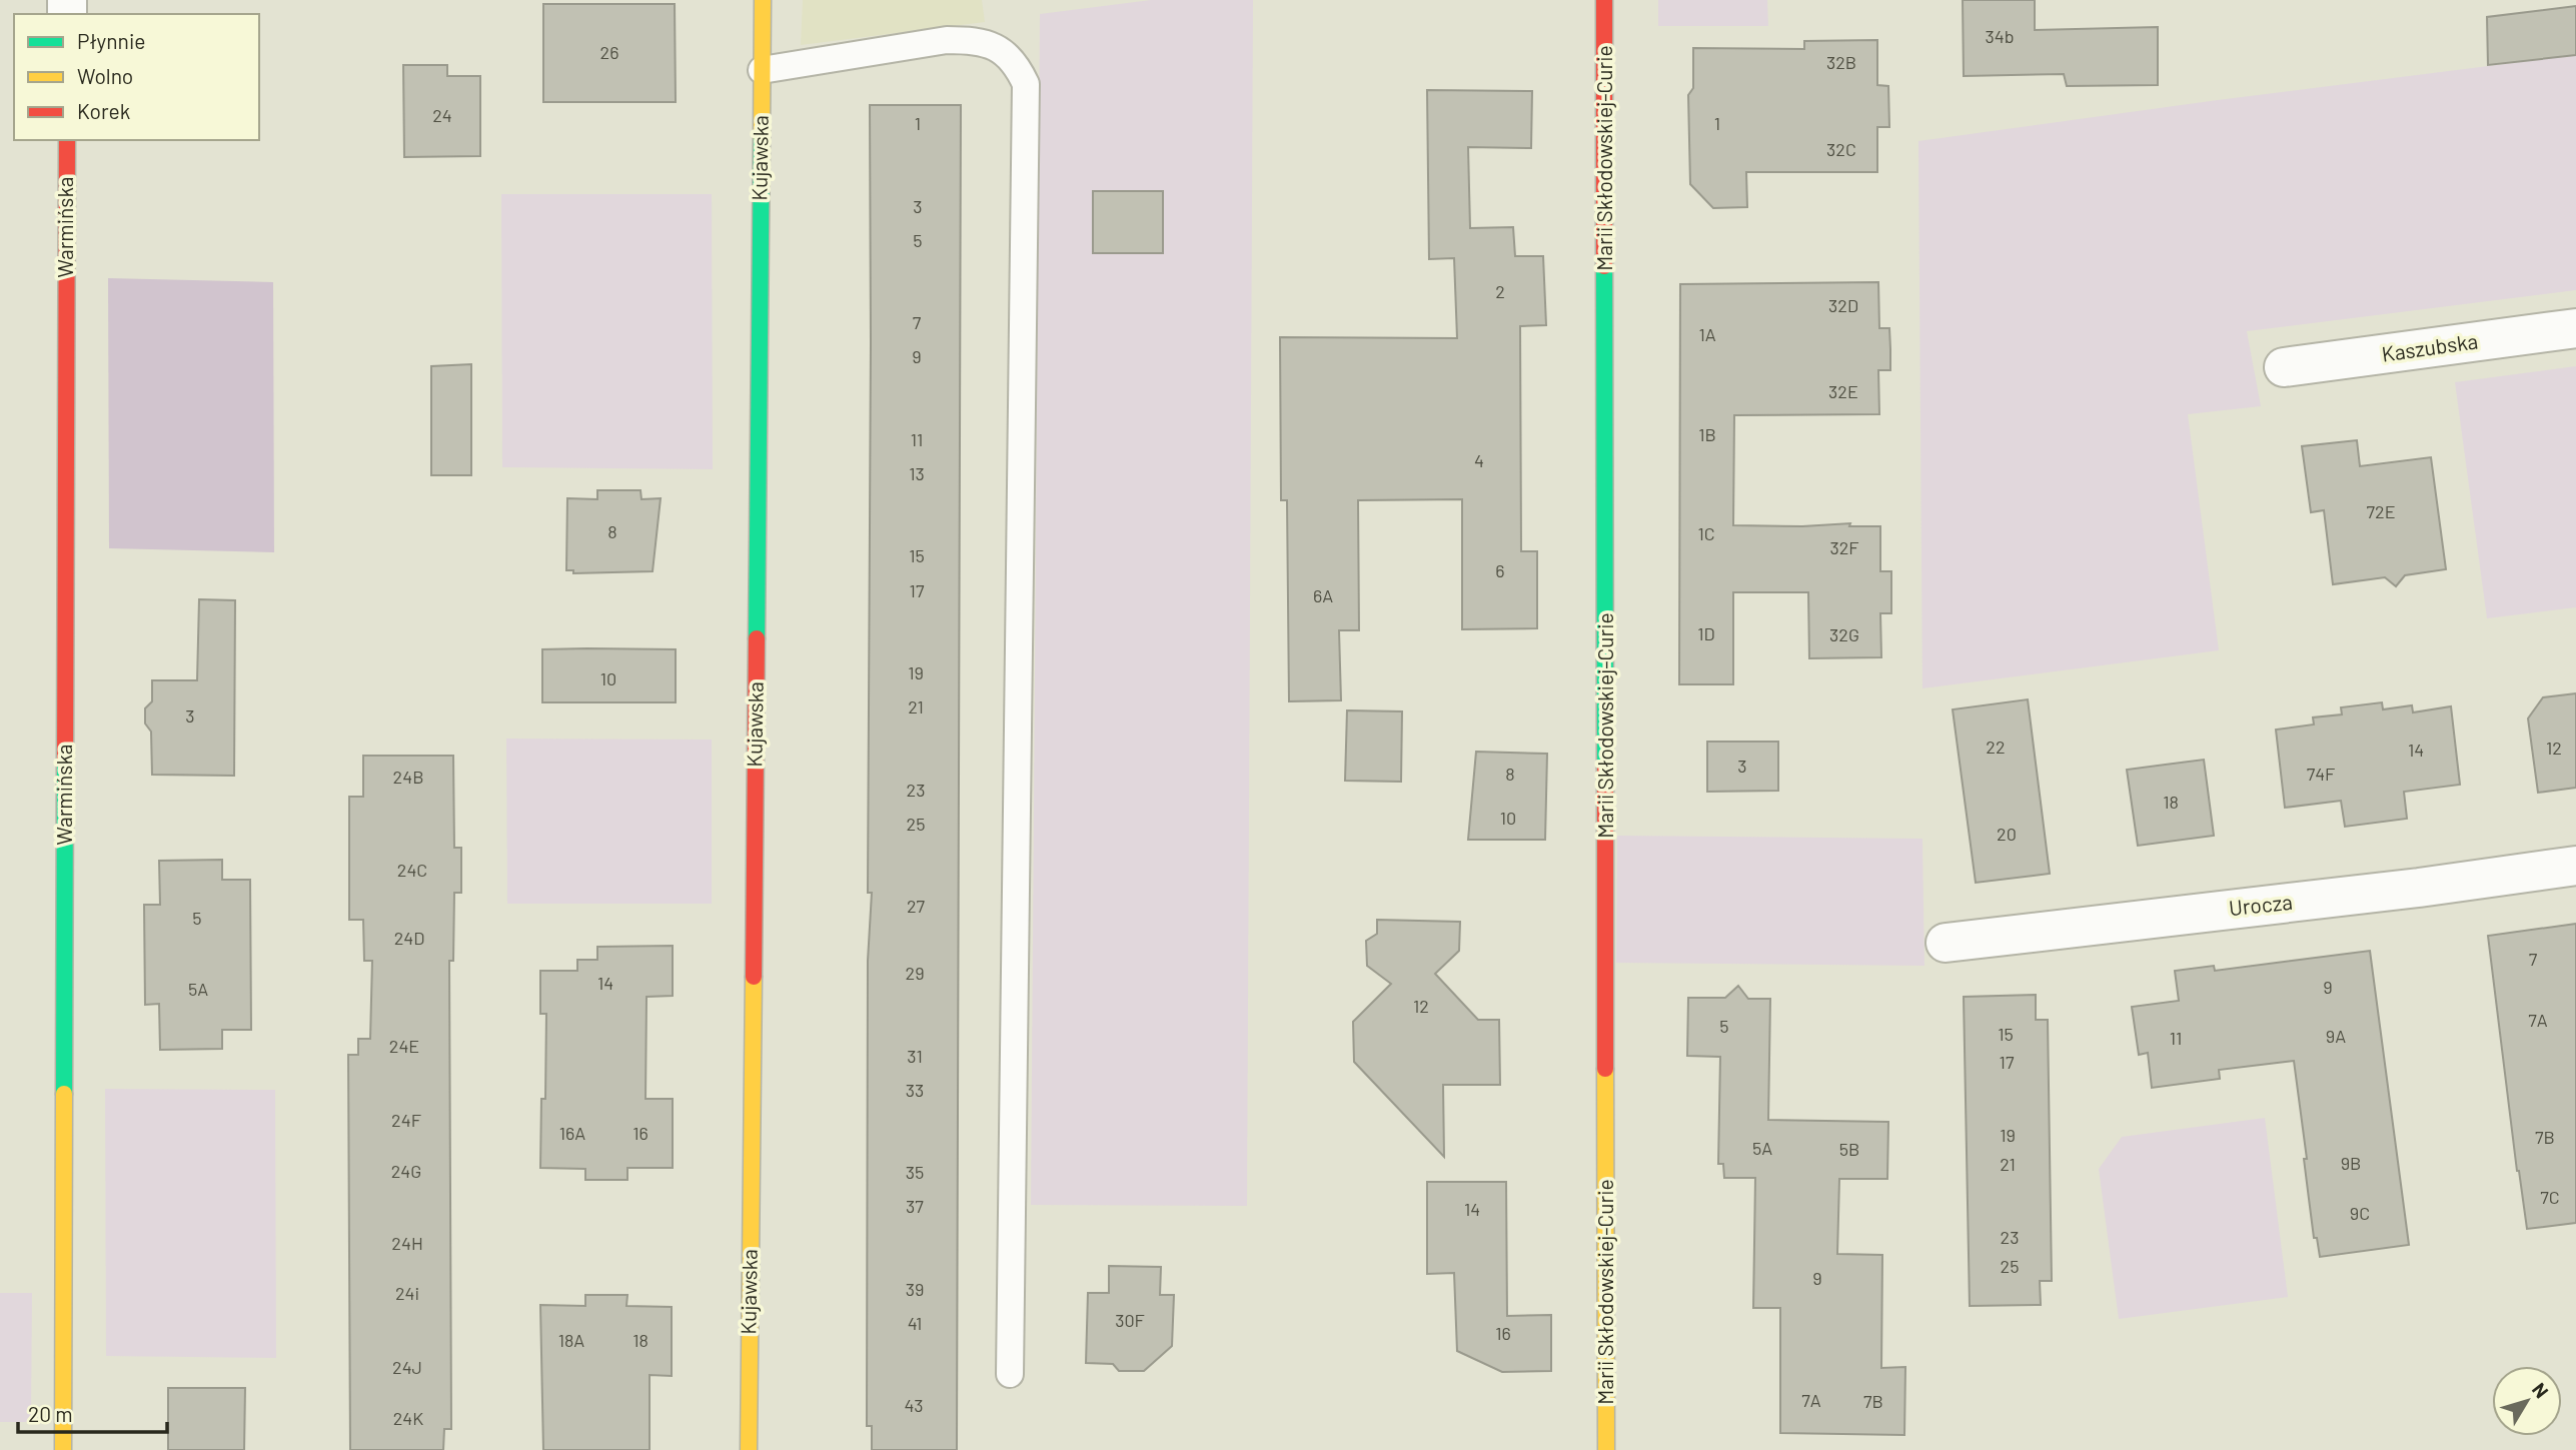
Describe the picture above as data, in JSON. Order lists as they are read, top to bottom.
{
  "streets": {
    "street": [
      "Kujawska",
      "Marii Skłodowskiej-Curie",
      "Warmińska",
      "Kaszubska",
      "Urocza"
    ]
  },
  "house_numbers": [
    "34b",
    "26",
    "32B",
    "24",
    "1",
    "1",
    "32C",
    "3",
    "5",
    "2",
    "32D",
    "7",
    "1A",
    "9",
    "32E",
    "1B",
    "11",
    "4",
    "13",
    "72E",
    "8",
    "1C",
    "32F",
    "15",
    "6",
    "17",
    "6A",
    "1D",
    "32G",
    "19",
    "10",
    "21",
    "3",
    "22",
    "12",
    "14",
    "3",
    "8",
    "74F",
    "24B",
    "23",
    "18",
    "10",
    "25",
    "20",
    "24C",
    "27",
    "5",
    "24D",
    "7",
    "29",
    "14",
    "9",
    "5A",
    "12",
    "7A",
    "5",
    "15",
    "9A",
    "11",
    "24E",
    "31",
    "17",
    "33",
    "24F",
    "16A",
    "16",
    "19",
    "7B",
    "5A",
    "5B",
    "9B",
    "21",
    "24G",
    "35",
    "7C",
    "37",
    "14",
    "9C",
    "23",
    "24H",
    "25",
    "9",
    "39",
    "24i",
    "30F",
    "41",
    "16",
    "18A",
    "18",
    "24J",
    "7A",
    "7B",
    "43",
    "24K"
  ],
  "legend": ["Płynnie", "Wolno", "Korek"],
  "scale_bar": "20 m",
  "north": "top right"
}
